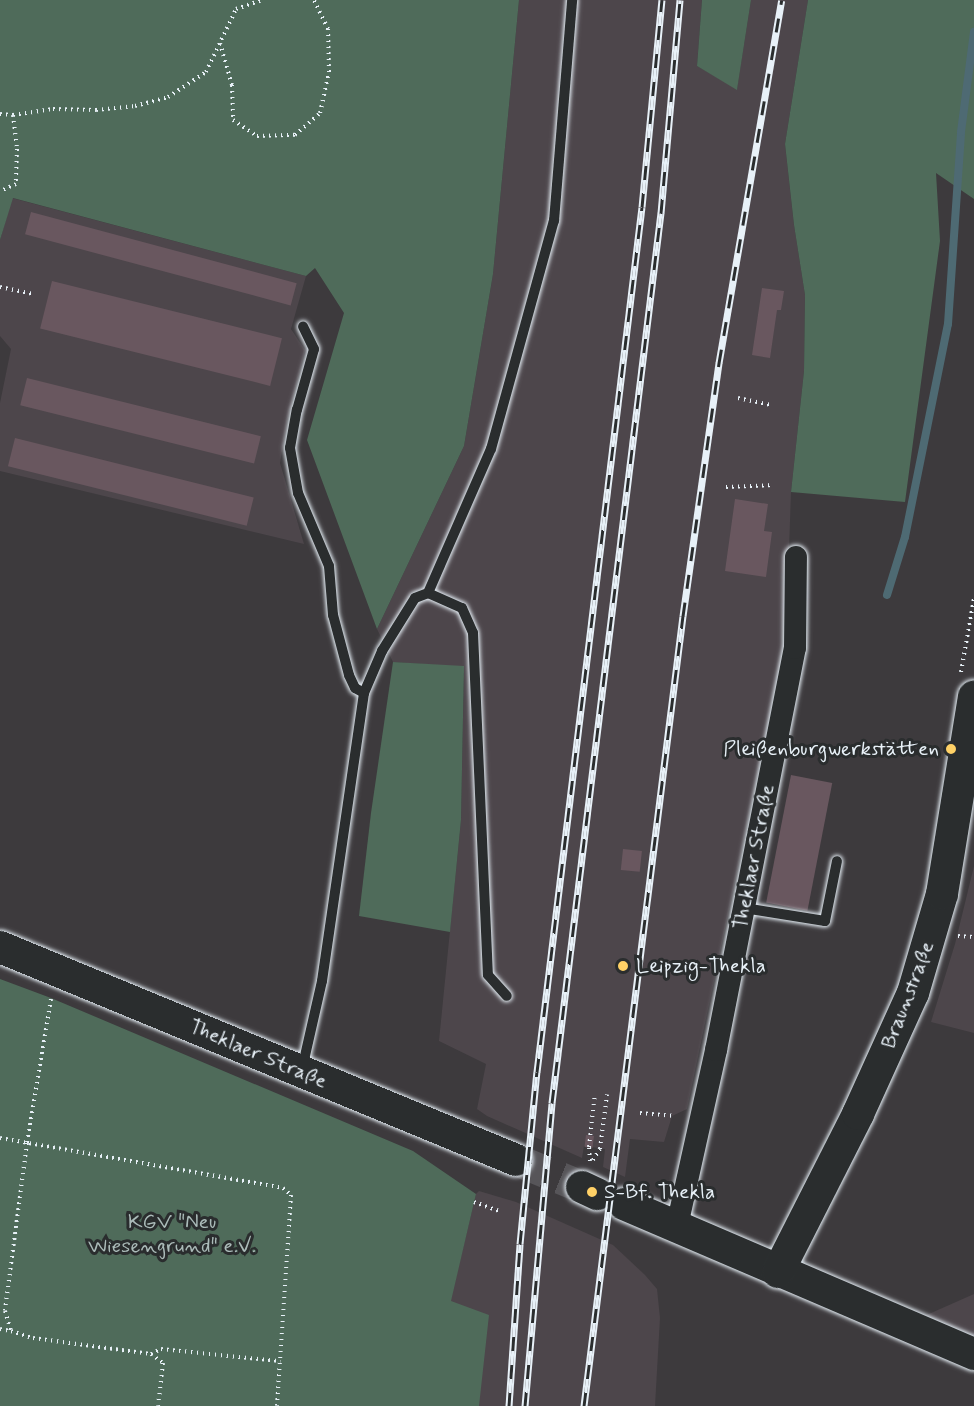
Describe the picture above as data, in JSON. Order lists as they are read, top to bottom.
{
  "streets": {
    "main road": ["Theklaer Straße", "Braunstraße"]
  },
  "parks": ["KGV \"Neu Wiesengrund\" e.V."],
  "places": ["Pleißenburgwerkstätten", "Leipzig-Thekla", "S-Bf. Thekla"]
}
